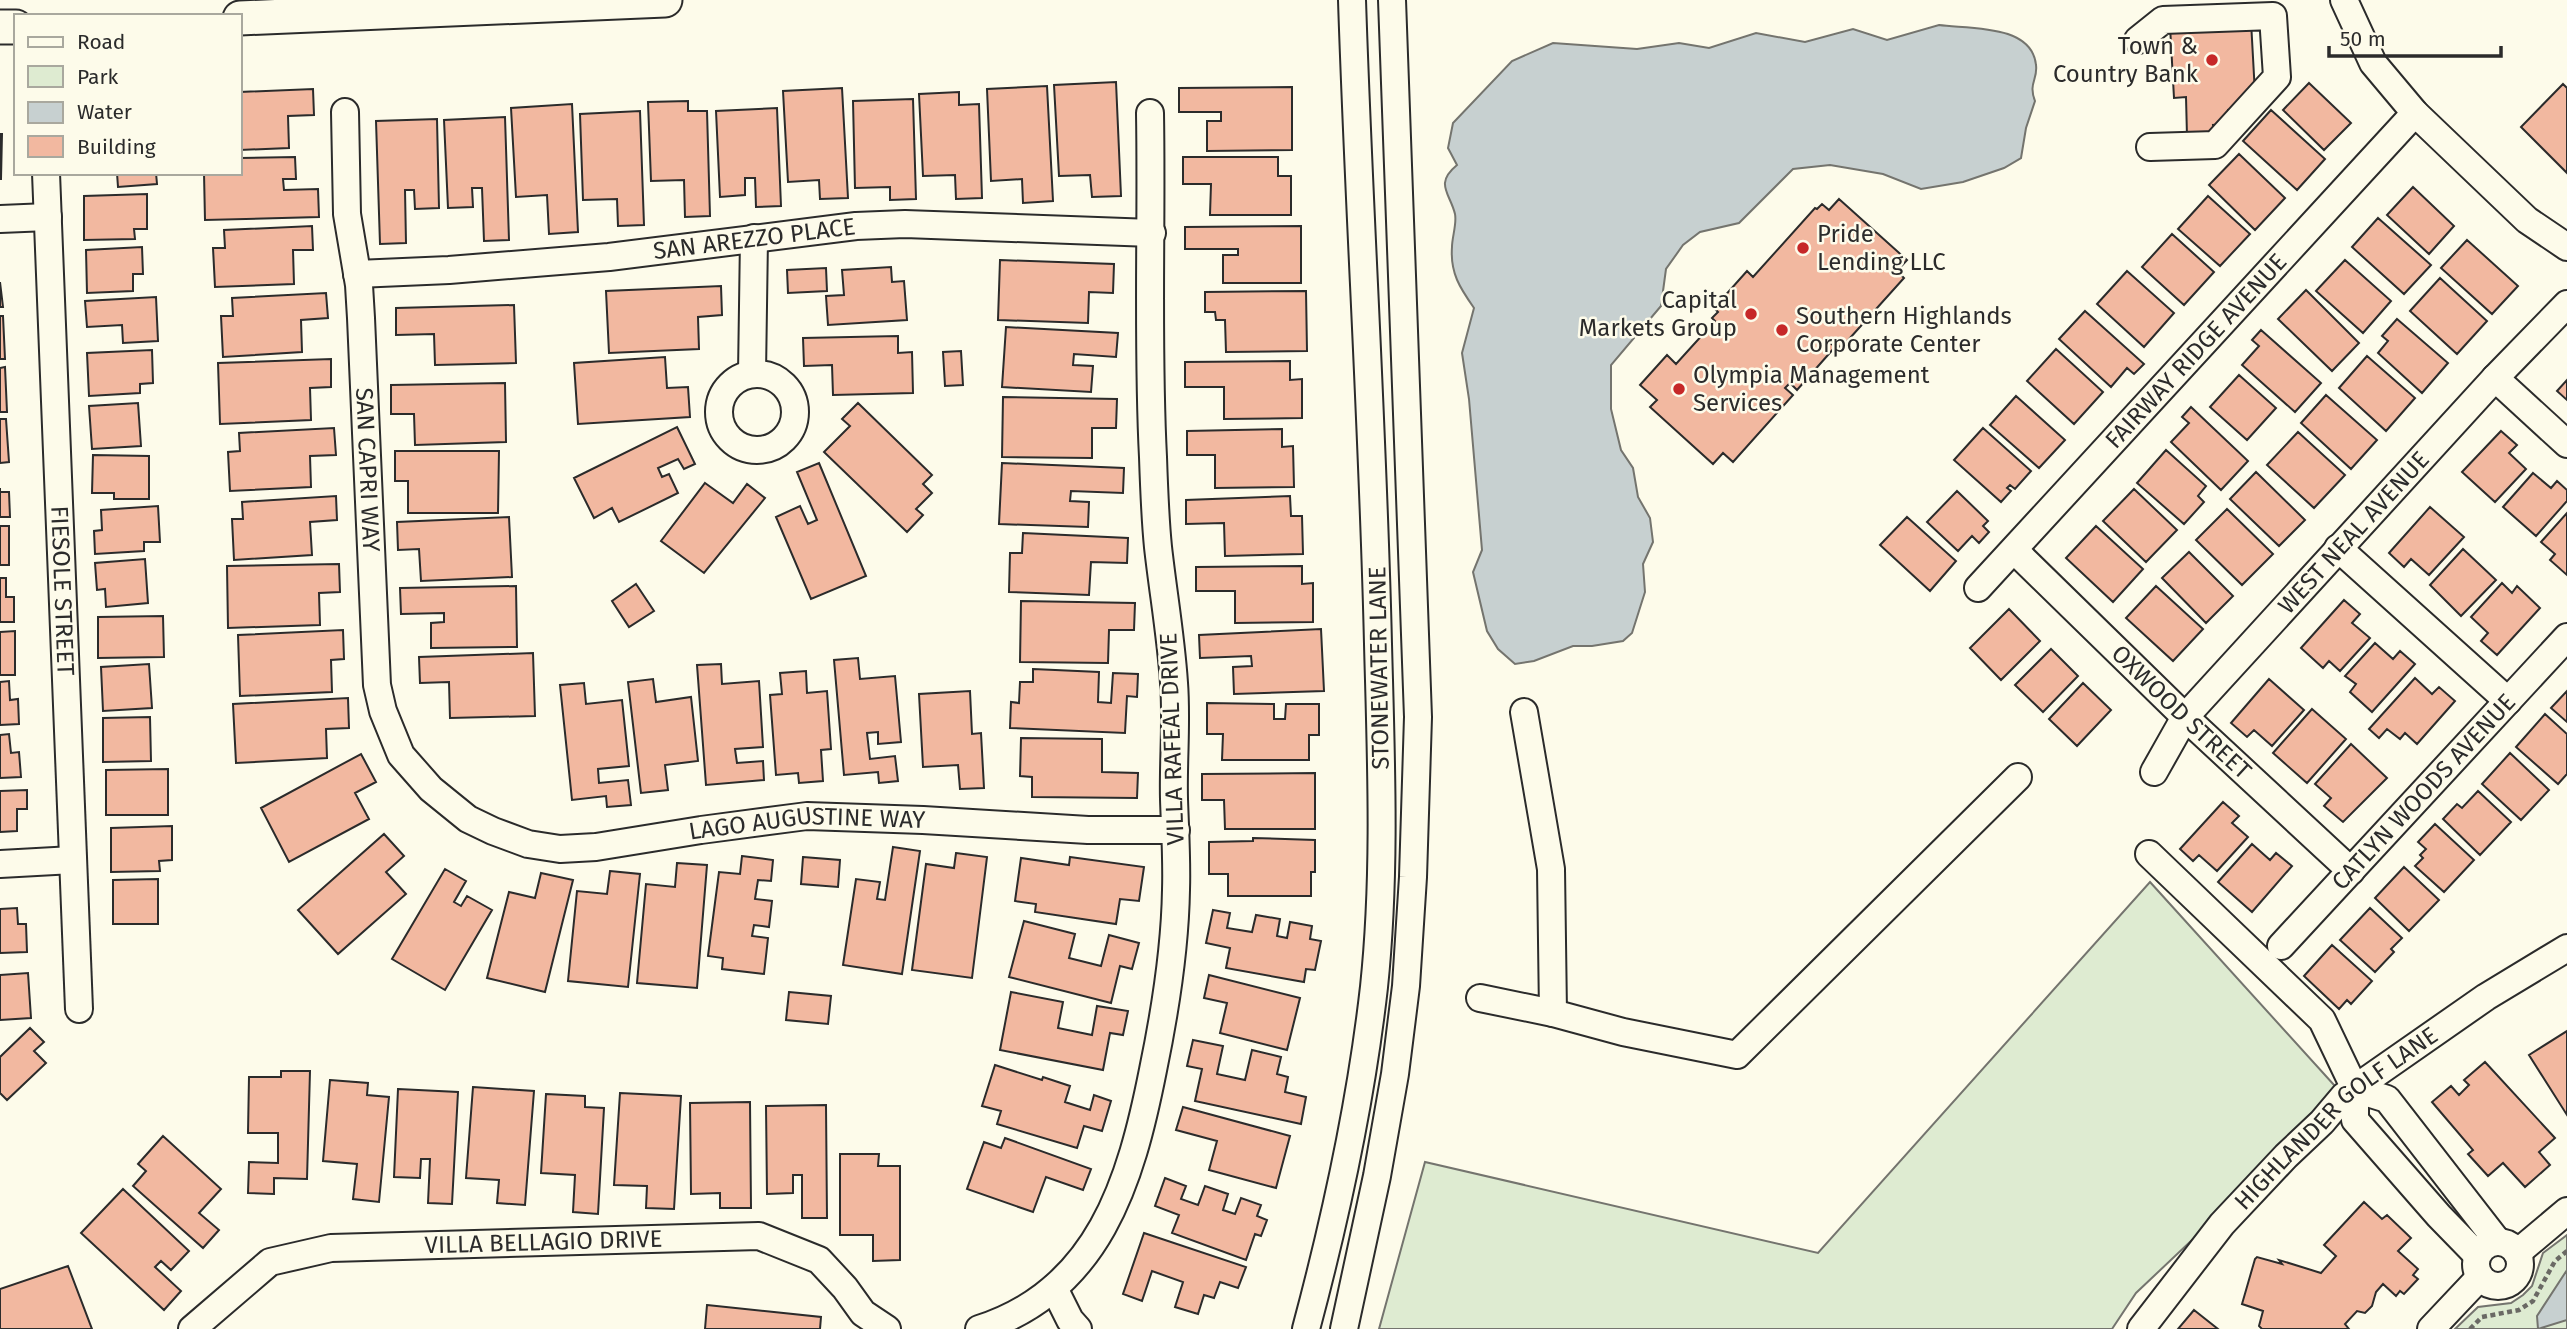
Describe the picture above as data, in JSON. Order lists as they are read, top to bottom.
{
  "streets": {
    "street": [
      "SAN AREZZO PLACE",
      "FAIRWAY RIDGE AVENUE",
      "SAN CAPRI WAY",
      "WEST NEAL AVENUE",
      "FIESOLE STREET",
      "STONEWATER LANE",
      "OXWOOD STREET",
      "VILLA RAFEAL DRIVE",
      "CATLYN WOODS AVENUE",
      "LAGO AUGUSTINE WAY",
      "HIGHLANDER GOLF LANE",
      "VILLA BELLAGIO DRIVE"
    ]
  },
  "crossings": [
    ["SAN AREZZO PLACE", "SAN CAPRI WAY"],
    ["SAN AREZZO PLACE", "VILLA RAFEAL DRIVE"],
    ["FAIRWAY RIDGE AVENUE", "OXWOOD STREET"],
    ["SAN CAPRI WAY", "LAGO AUGUSTINE WAY"],
    ["WEST NEAL AVENUE", "OXWOOD STREET"],
    ["OXWOOD STREET", "CATLYN WOODS AVENUE"],
    ["VILLA RAFEAL DRIVE", "LAGO AUGUSTINE WAY"]
  ],
  "places": [
    "Town & Country Bank",
    "Pride Lending LLC",
    "Capital Markets Group",
    "Southern Highlands Corporate Center",
    "Olympia Management Services"
  ],
  "legend": [
    "Road",
    "Park",
    "Water",
    "Building"
  ],
  "scale_bar": "50 m"
}
